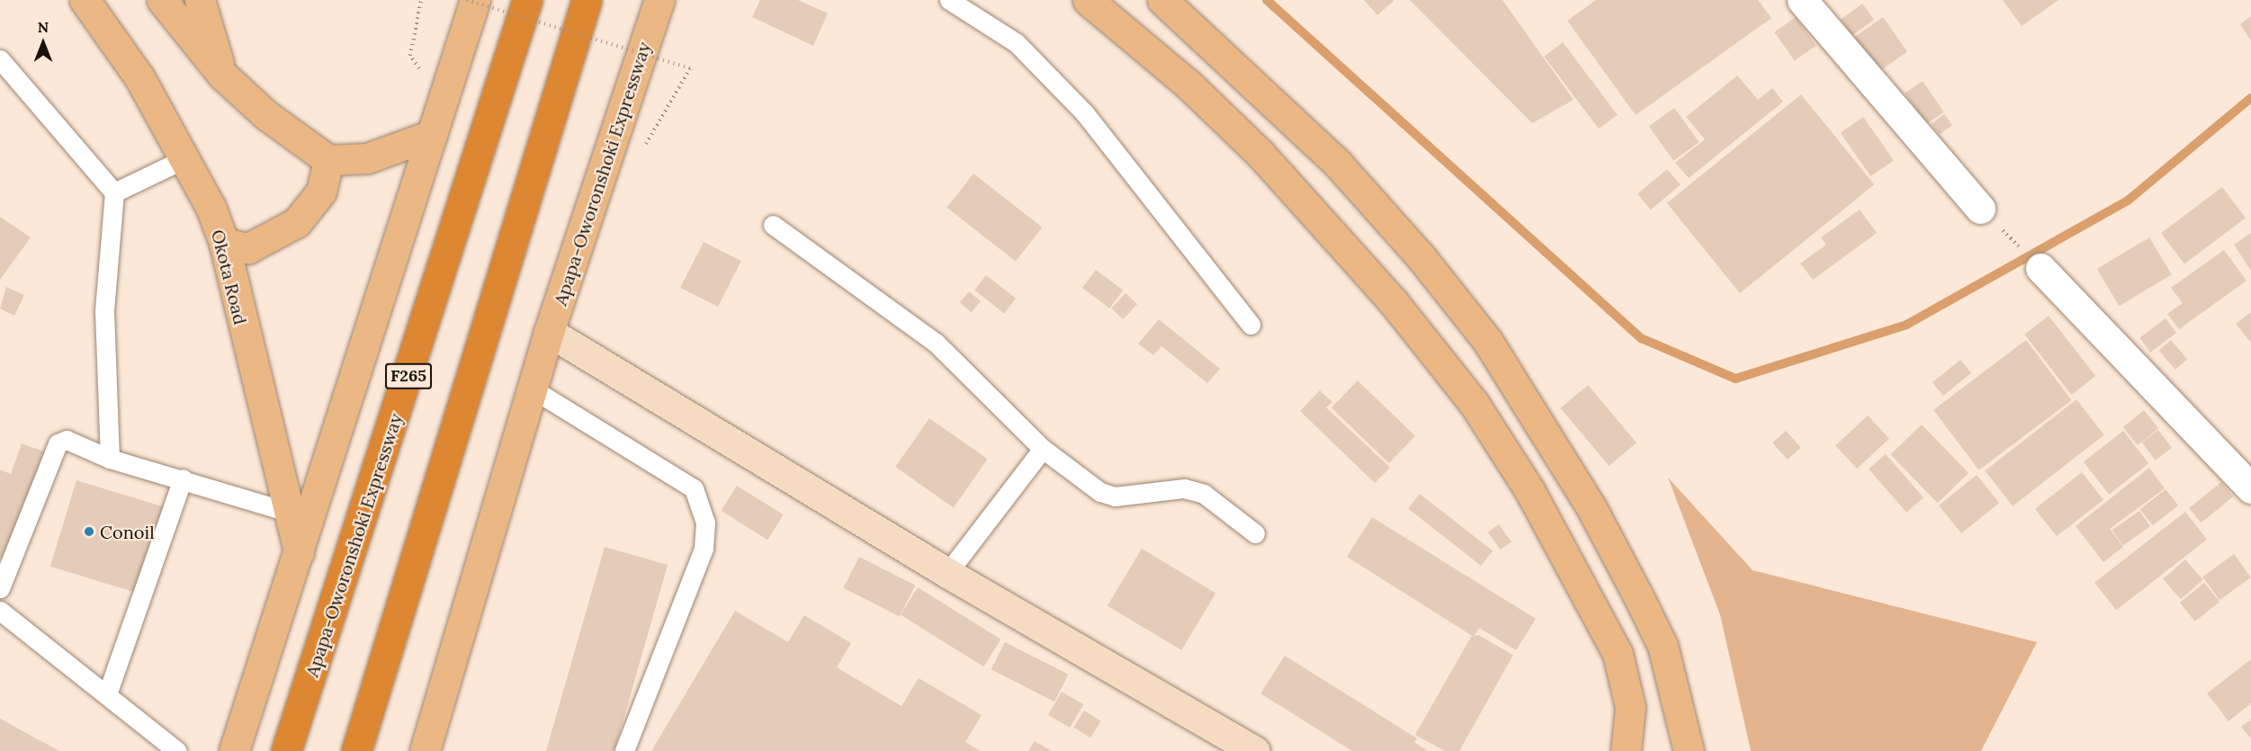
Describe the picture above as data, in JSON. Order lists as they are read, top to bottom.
{
  "streets": {
    "highway": ["Apapa-Oworonshoki Expressway", "F265"],
    "main road": ["Okota Road"]
  },
  "places": ["Conoil"],
  "north": "top"
}
